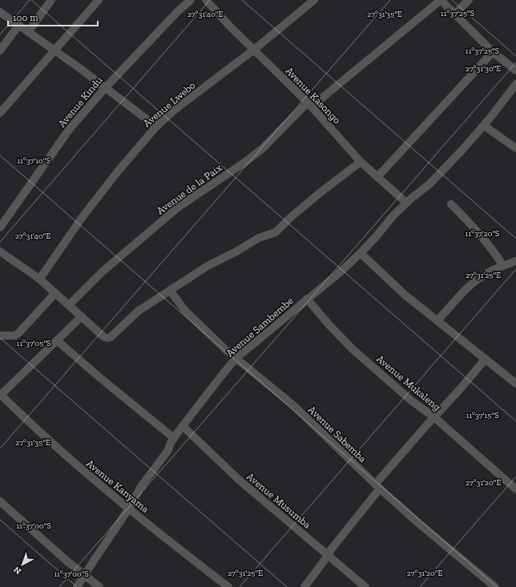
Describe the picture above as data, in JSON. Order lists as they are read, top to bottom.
{
  "streets": {
    "street": [
      "Avenue Kasongo",
      "Avenue Kindu",
      "Avenue Lwebo",
      "Avenue de la Paix",
      "Avenue Sambembe",
      "Avenue Mukaleng",
      "Avenue Sabemba",
      "Avenue Kanyama",
      "Avenue Musumba"
    ]
  },
  "crossings": [
    ["Avenue Kasongo", "Avenue Lwebo"],
    ["Avenue Kasongo", "Avenue de la Paix"],
    ["Avenue Kasongo", "Avenue Sambembe"],
    ["Avenue Sambembe", "Avenue Mukaleng"],
    ["Avenue Sambembe", "Avenue Sabemba"],
    ["Avenue Sambembe", "Avenue Kanyama"],
    ["Avenue Sambembe", "Avenue Musumba"]
  ],
  "scale_bar": "100 m",
  "north": "bottom left",
  "coordinates": [
    "11°37'25\"S",
    "27°31'40\"E",
    "27°31'35\"E",
    "27°31'30\"E",
    "11°37'10\"S",
    "11°37'20\"S",
    "27°31'25\"E",
    "11°37'05\"S",
    "11°37'15\"S",
    "27°31'20\"E",
    "11°37'00\"S"
  ]
}
